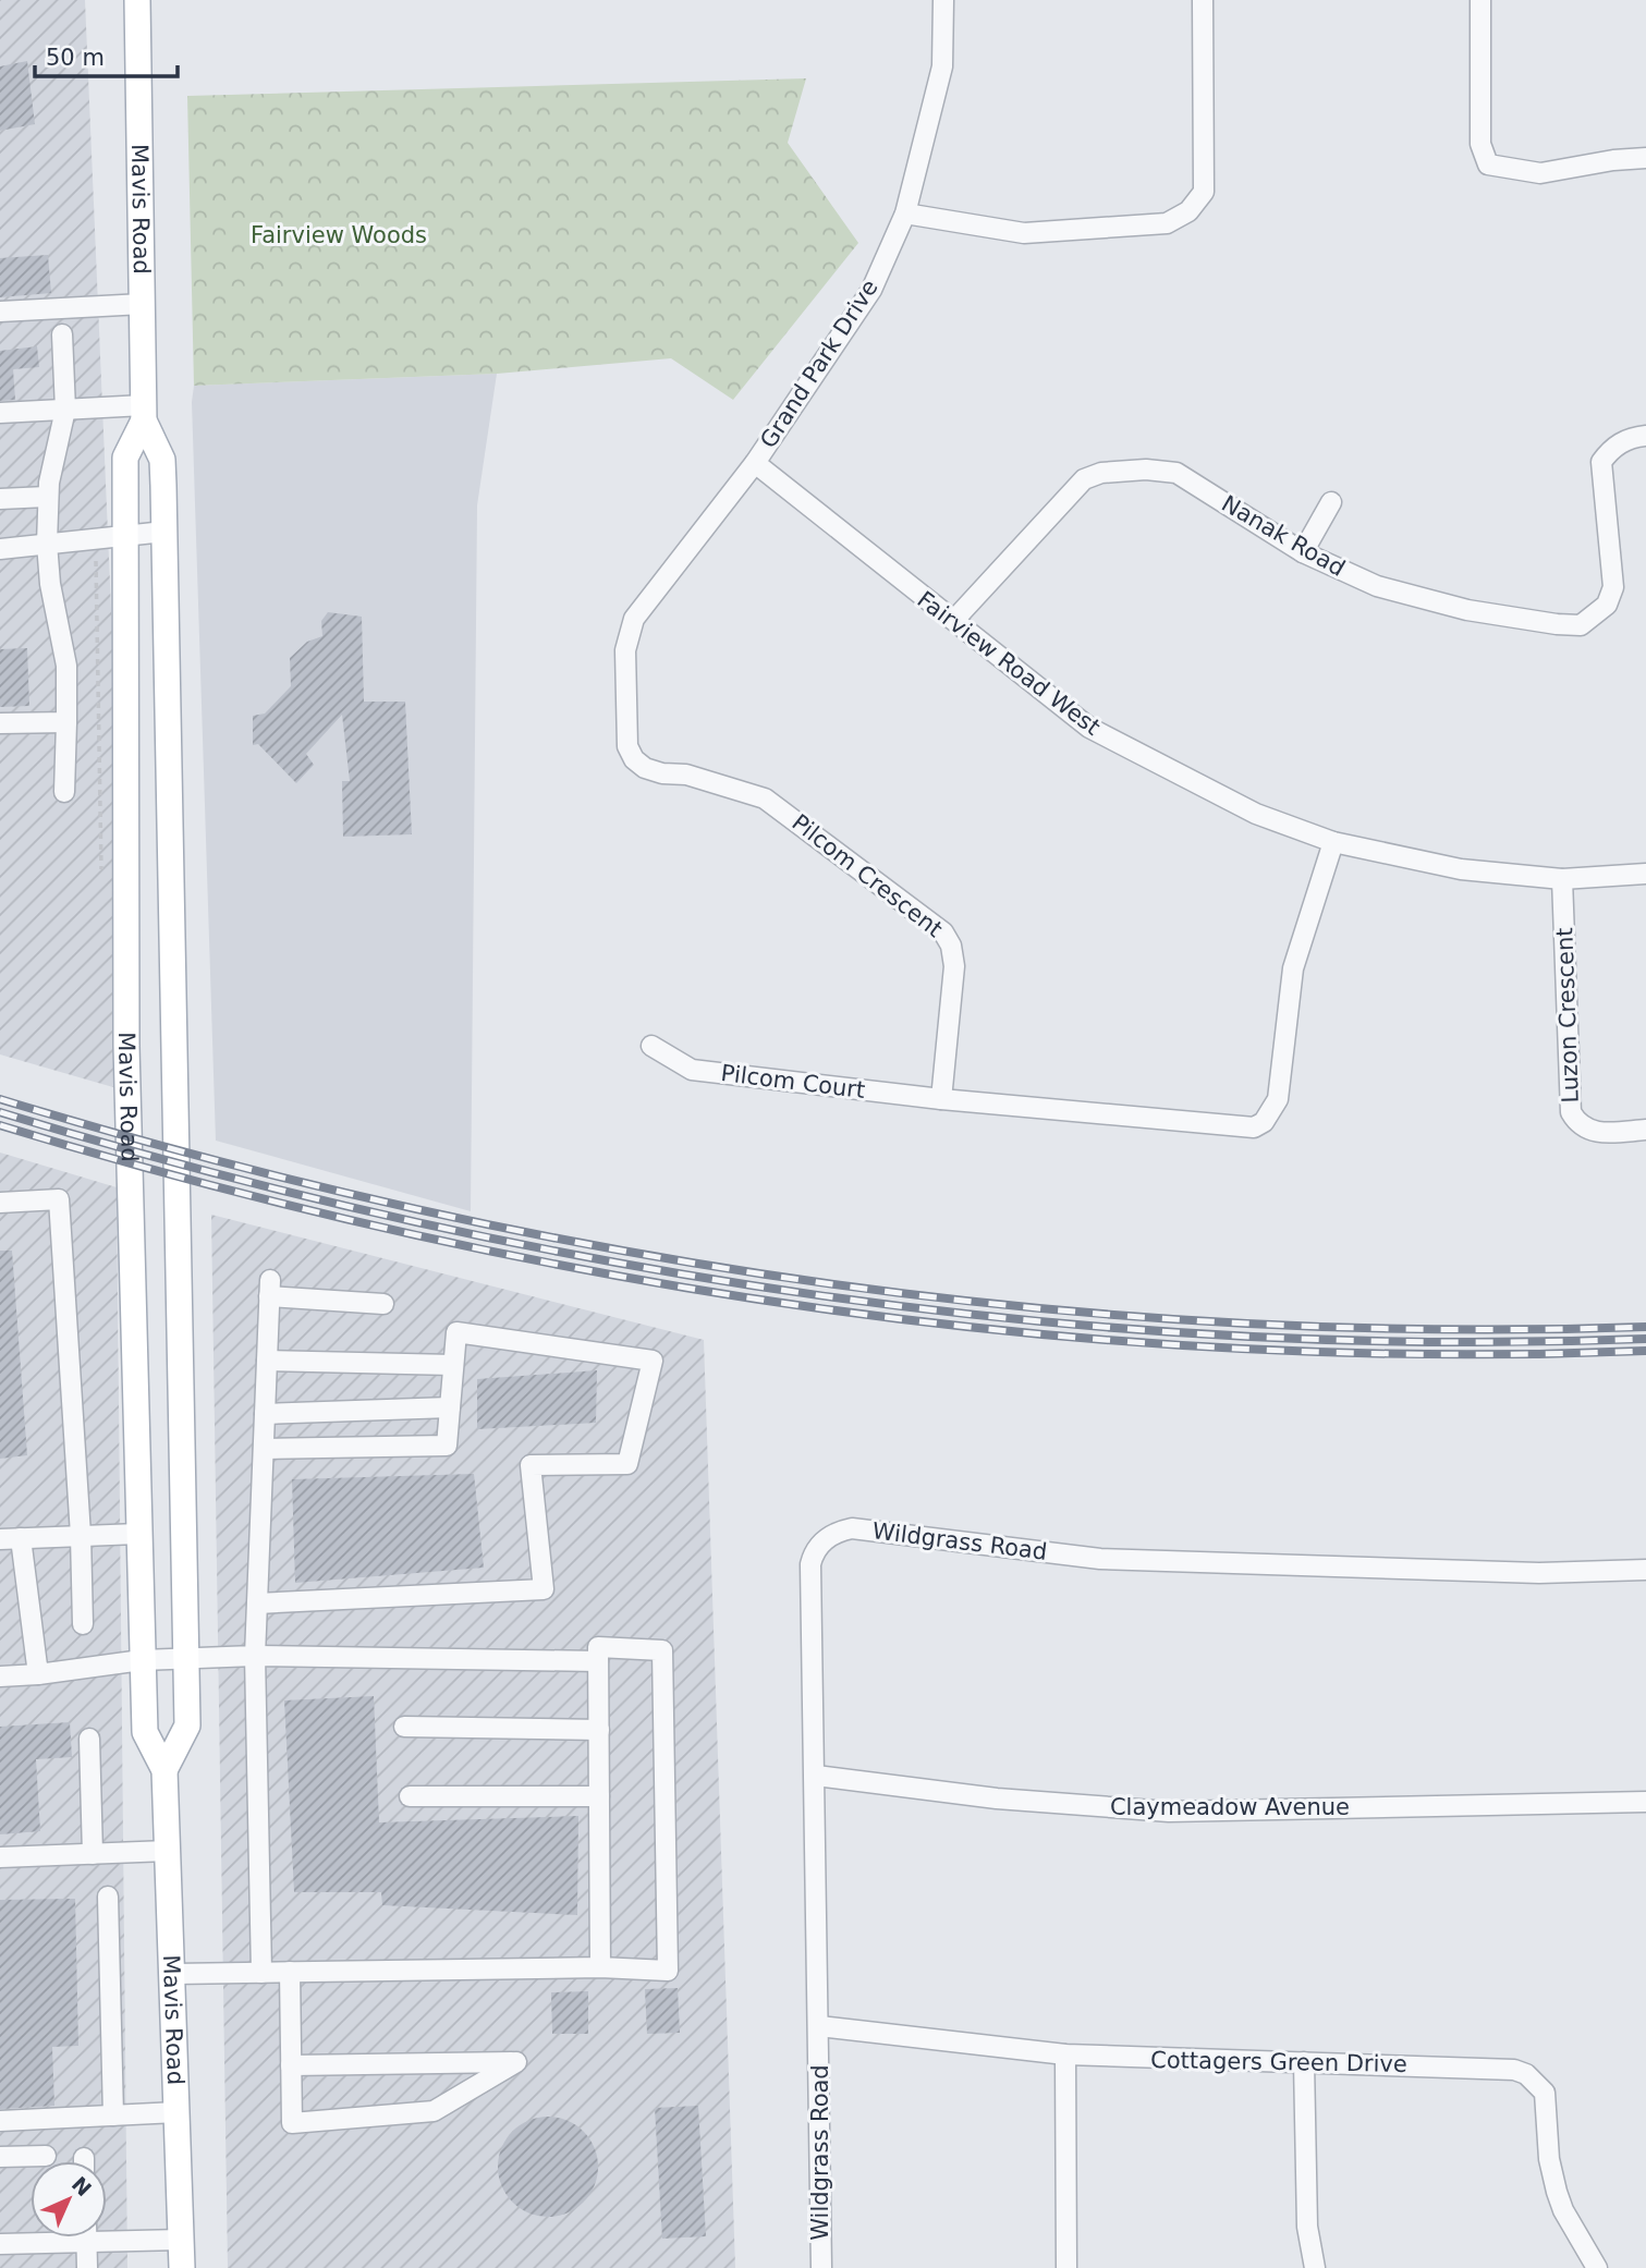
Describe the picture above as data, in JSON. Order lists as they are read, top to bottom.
{
  "streets": {
    "main road": ["Mavis Road"],
    "street": [
      "Grand Park Drive",
      "Nanak Road",
      "Fairview Road West",
      "Pilcom Crescent",
      "Luzon Crescent",
      "Pilcom Court",
      "Wildgrass Road",
      "Claymeadow Avenue",
      "Cottagers Green Drive"
    ]
  },
  "crossings": [
    ["Grand Park Drive", "Fairview Road West"],
    ["Grand Park Drive", "Pilcom Crescent"],
    ["Nanak Road", "Fairview Road West"],
    ["Fairview Road West", "Pilcom Crescent"],
    ["Fairview Road West", "Luzon Crescent"],
    ["Pilcom Crescent", "Pilcom Court"],
    ["Wildgrass Road", "Claymeadow Avenue"],
    ["Wildgrass Road", "Cottagers Green Drive"]
  ],
  "parks": ["Fairview Woods"],
  "scale_bar": "50 m",
  "north": "top right"
}
